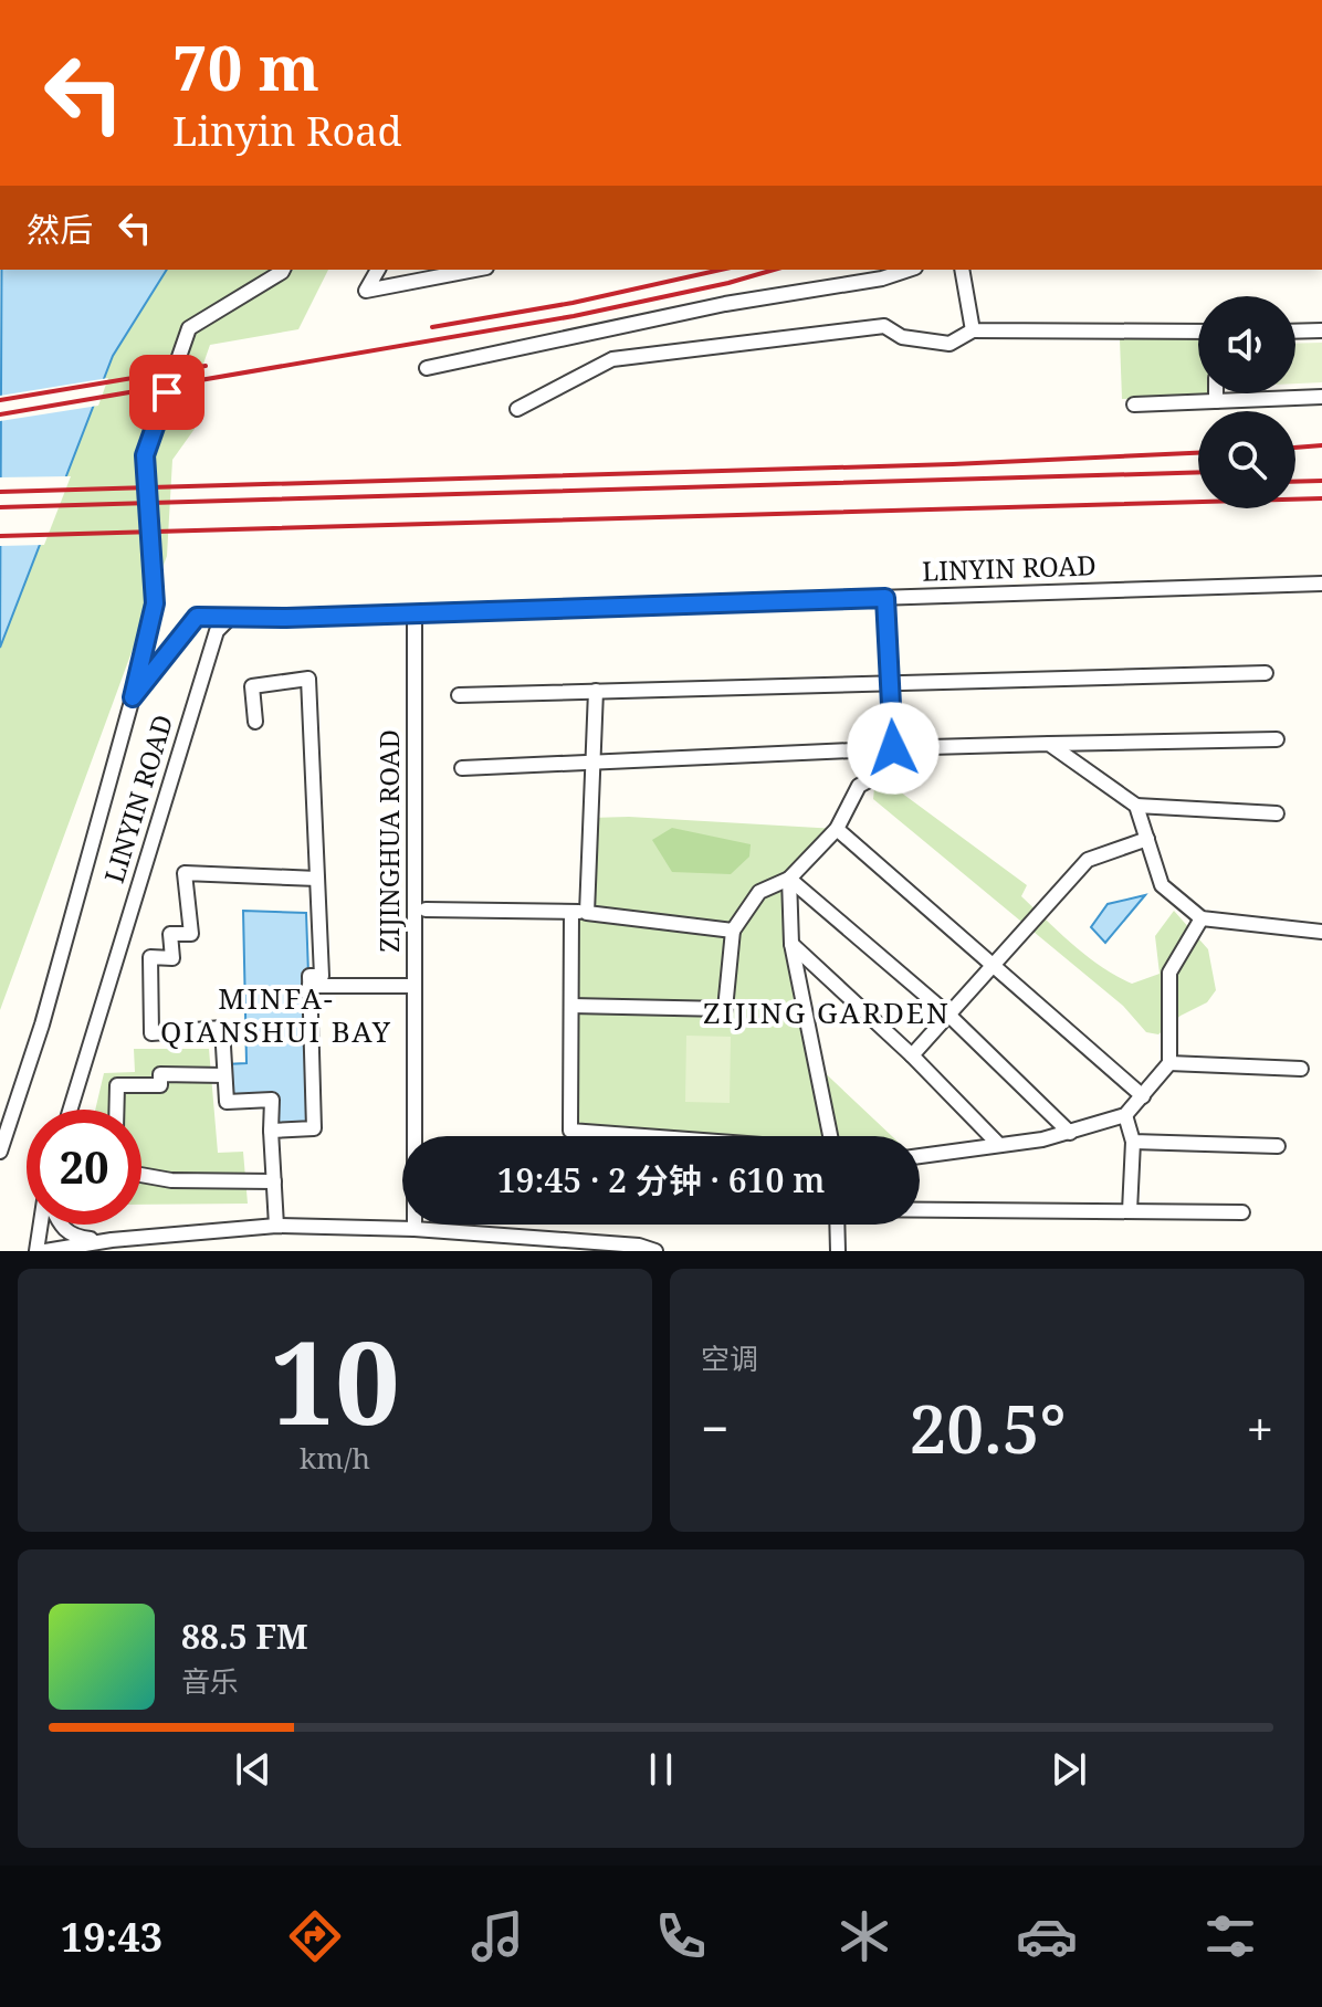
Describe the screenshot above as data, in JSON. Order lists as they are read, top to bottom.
{
  "streets": {
    "street": ["LINYIN ROAD", "ZIJINGHUA ROAD"]
  },
  "crossings": [
    ["LINYIN ROAD", "ZIJINGHUA ROAD"]
  ],
  "districts": ["MINFA- QIANSHUI BAY", "ZIJING GARDEN"],
  "page": {
    "turn": ["70 m", "Linyin Road"],
    "then": "然后",
    "limit": "20",
    "trip": "19:45 · 2 分钟 · 610 m",
    "tile": [
      ["10", "km/h"],
      "空调"
    ],
    "heat": ["−", "20.5°", "+"],
    "song": ["88.5 FM", "音乐"],
    "tabs": "19:43"
  }
}
